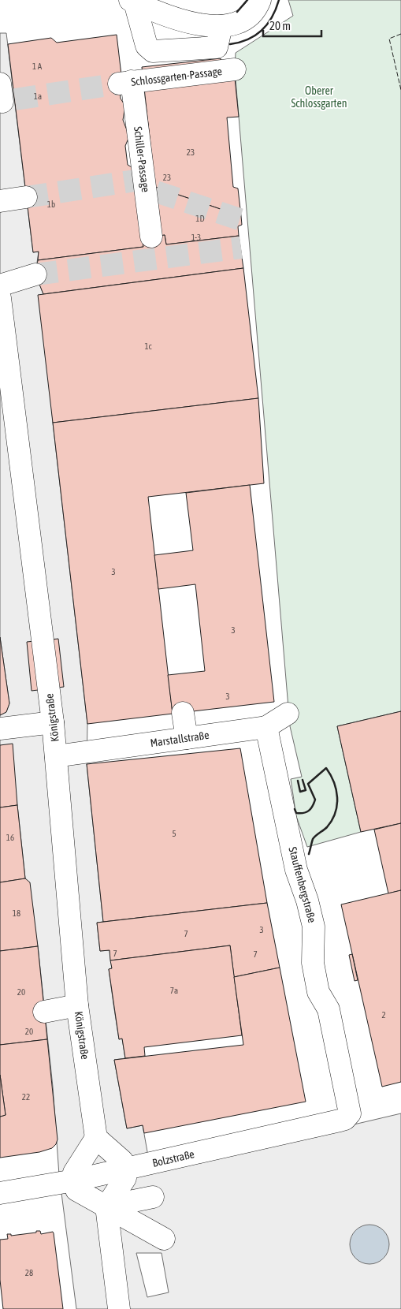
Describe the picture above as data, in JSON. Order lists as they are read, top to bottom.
{
  "streets": {
    "street": [
      "Schlossgarten-Passage",
      "Schiller-Passage",
      "Königstraße",
      "Marstallstraße",
      "Stauffenbergstraße",
      "Bolzstraße"
    ]
  },
  "crossings": [
    ["Schlossgarten-Passage", "Schiller-Passage"],
    ["Königstraße", "Marstallstraße"],
    ["Marstallstraße", "Stauffenbergstraße"],
    ["Stauffenbergstraße", "Bolzstraße"]
  ],
  "parks": ["Oberer Schlossgarten"],
  "house_numbers": [
    "1 A",
    "1a",
    "23",
    "23",
    "1b",
    "1D",
    "1-3",
    "1c",
    "3",
    "3",
    "3",
    "5",
    "16",
    "18",
    "3",
    "7",
    "7",
    "7",
    "7a",
    "20",
    "2",
    "20",
    "22",
    "28"
  ],
  "scale_bar": "20 m"
}
